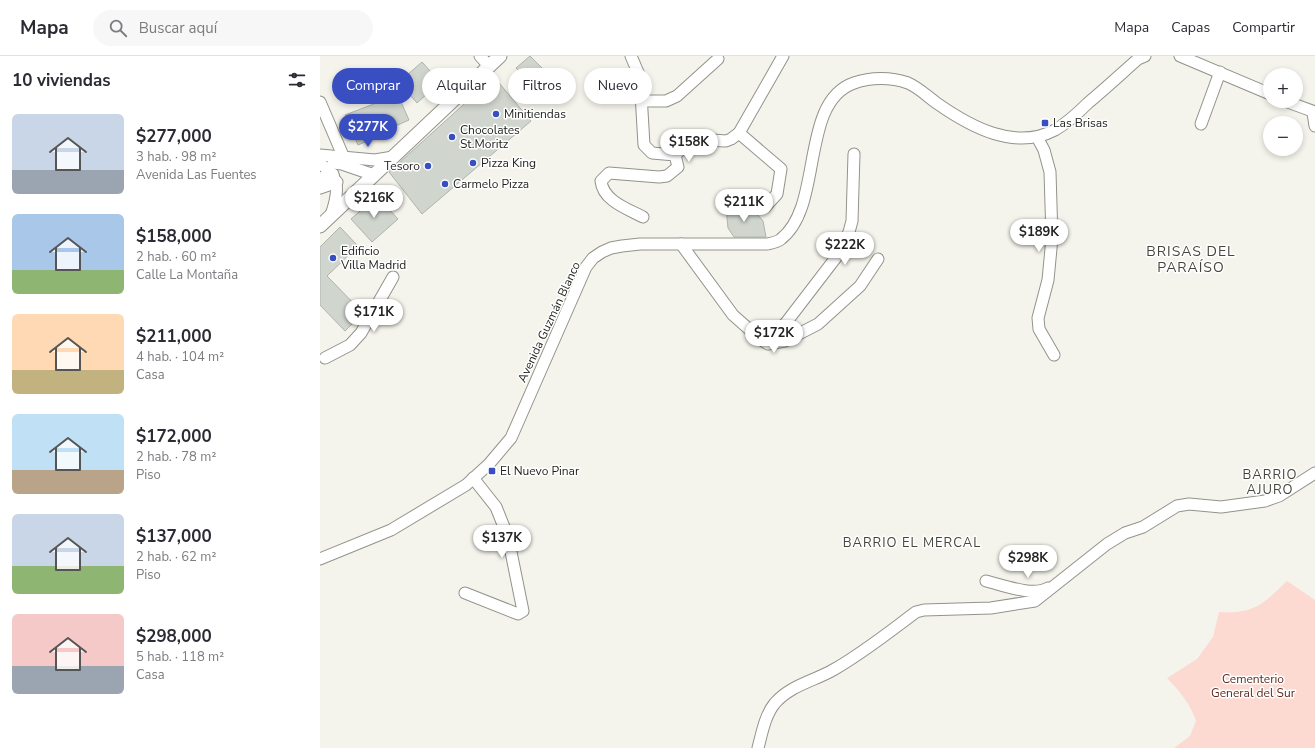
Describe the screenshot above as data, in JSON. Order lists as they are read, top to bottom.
{
  "streets": {
    "street": ["Avenida Guzmán Blanco"]
  },
  "districts": ["BRISAS DEL PARAÍSO", "BARRIO AJURO", "BARRIO EL MERCAL"],
  "parks": ["Cementerio General del Sur"],
  "places": {
    "other": [
      "Minitiendas",
      "Chocolates St.Moritz",
      "Pizza King",
      "Tesoro",
      "Carmelo Pizza",
      "Edificio Villa Madrid"
    ],
    "transit": ["Las Brisas", "El Nuevo Pinar"]
  },
  "page": {
    "header": "Mapa",
    "search": "Buscar aquí",
    "nav": ["Mapa", "Capas", "Compartir"],
    "heading": "10 viviendas",
    "map_buttons": ["+", "−"],
    "chip": [
      "Comprar",
      "Alquilar",
      "Filtros",
      "Nuevo"
    ],
    "list": [
      {
        "name": "$277,000",
        "note": "3 hab. · 98 m² · Avenida Las Fuentes"
      },
      {
        "name": "$158,000",
        "note": "2 hab. · 60 m² · Calle La Montaña"
      },
      {
        "name": "$211,000",
        "note": "4 hab. · 104 m² · Casa"
      },
      {
        "name": "$172,000",
        "note": "2 hab. · 78 m² · Piso"
      },
      {
        "name": "$137,000",
        "note": "2 hab. · 62 m² · Piso"
      },
      {
        "name": "$298,000",
        "note": "5 hab. · 118 m² · Casa"
      }
    ],
    "price": [
      "$277K",
      "$158K",
      "$216K",
      "$211K",
      "$189K",
      "$222K",
      "$171K",
      "$172K",
      "$137K",
      "$298K"
    ]
  }
}
